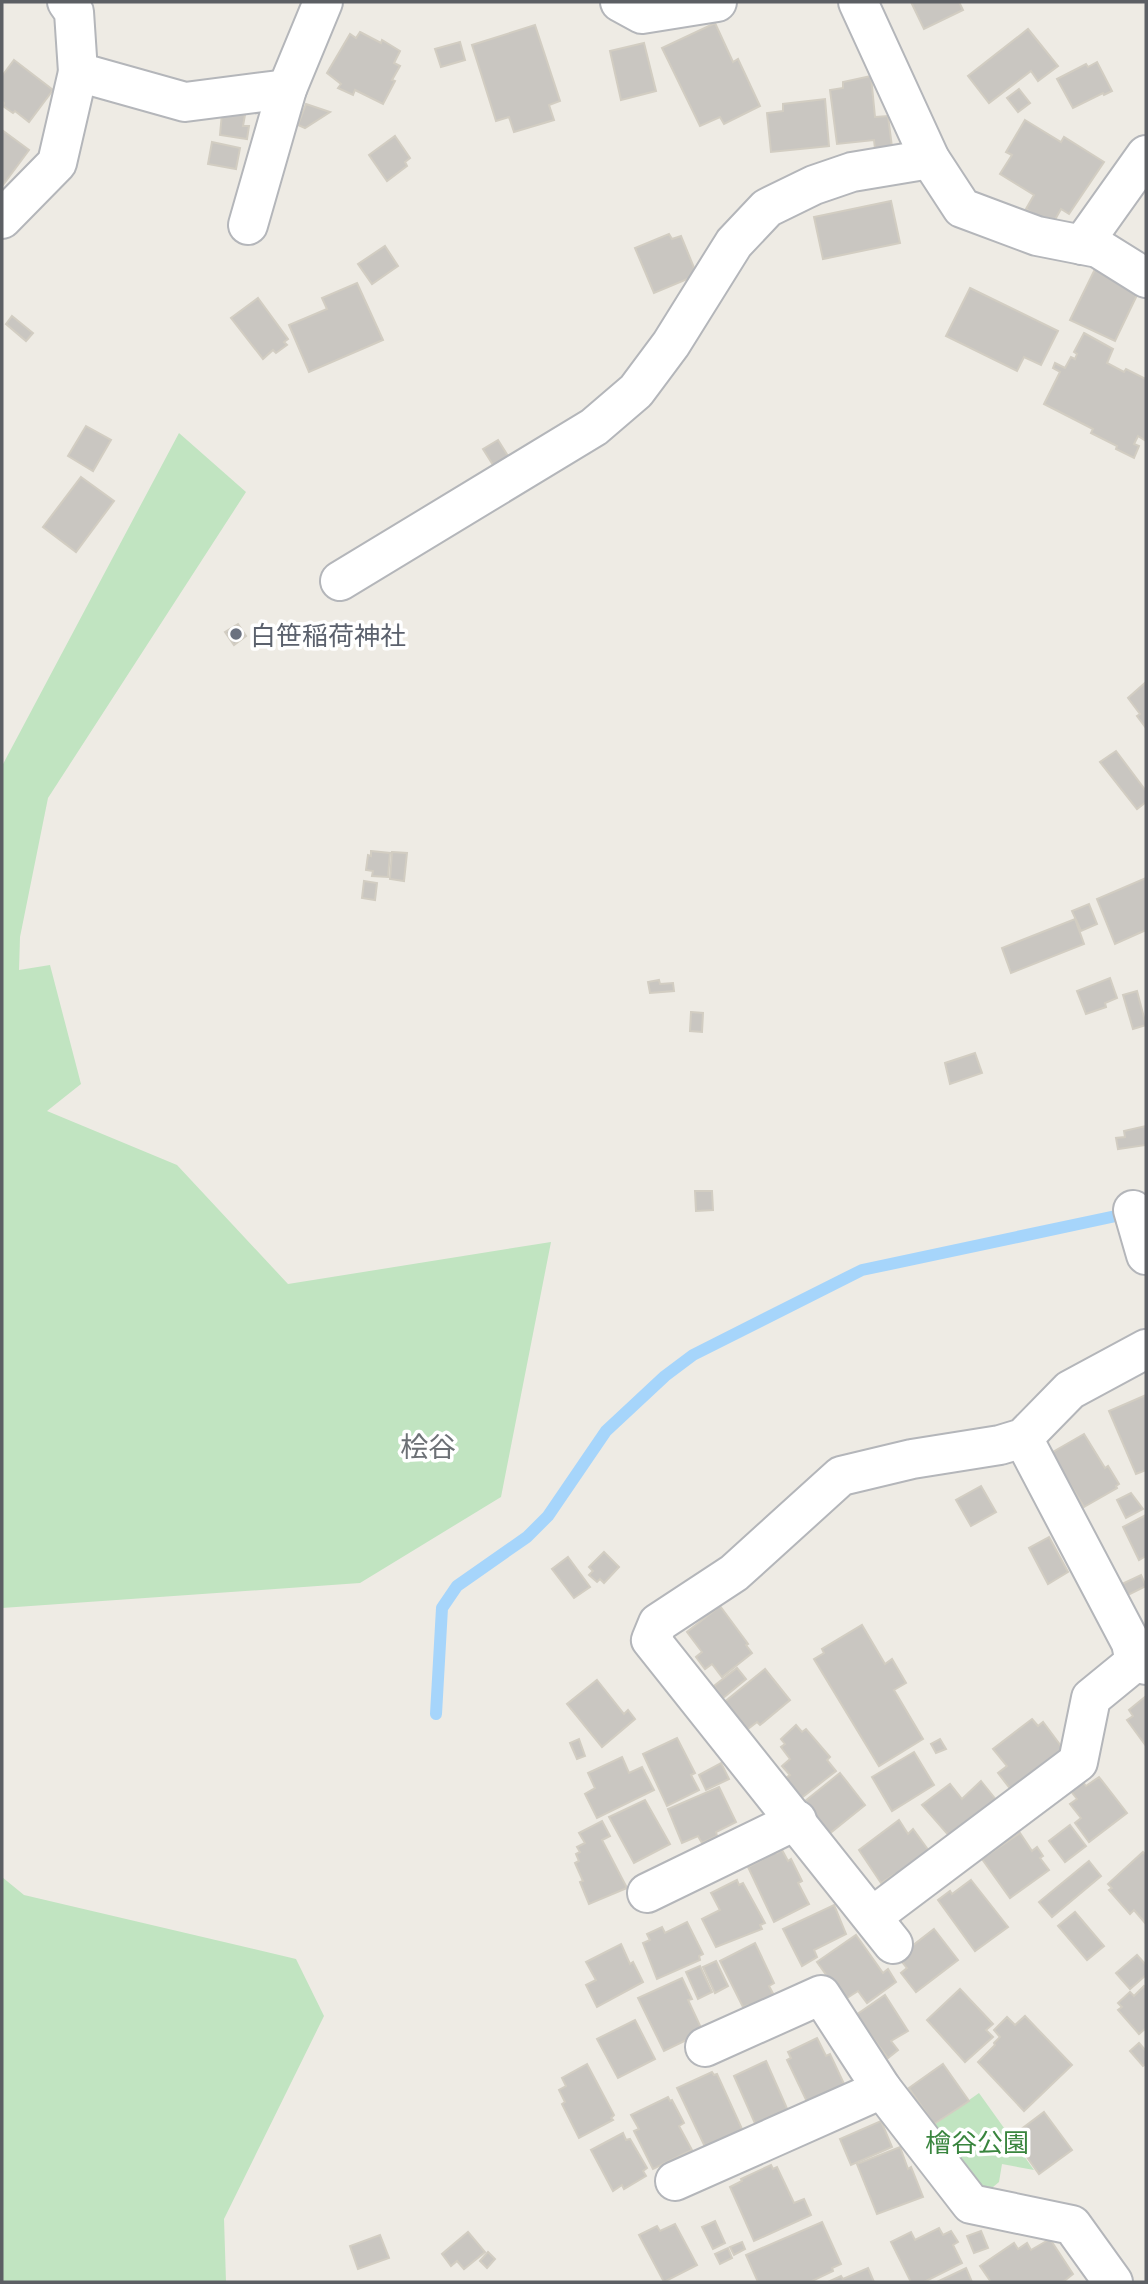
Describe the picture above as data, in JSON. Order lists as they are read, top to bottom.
{
  "districts": ["桧谷"],
  "parks": ["檜谷公園"],
  "places": ["白笹稲荷神社"]
}
